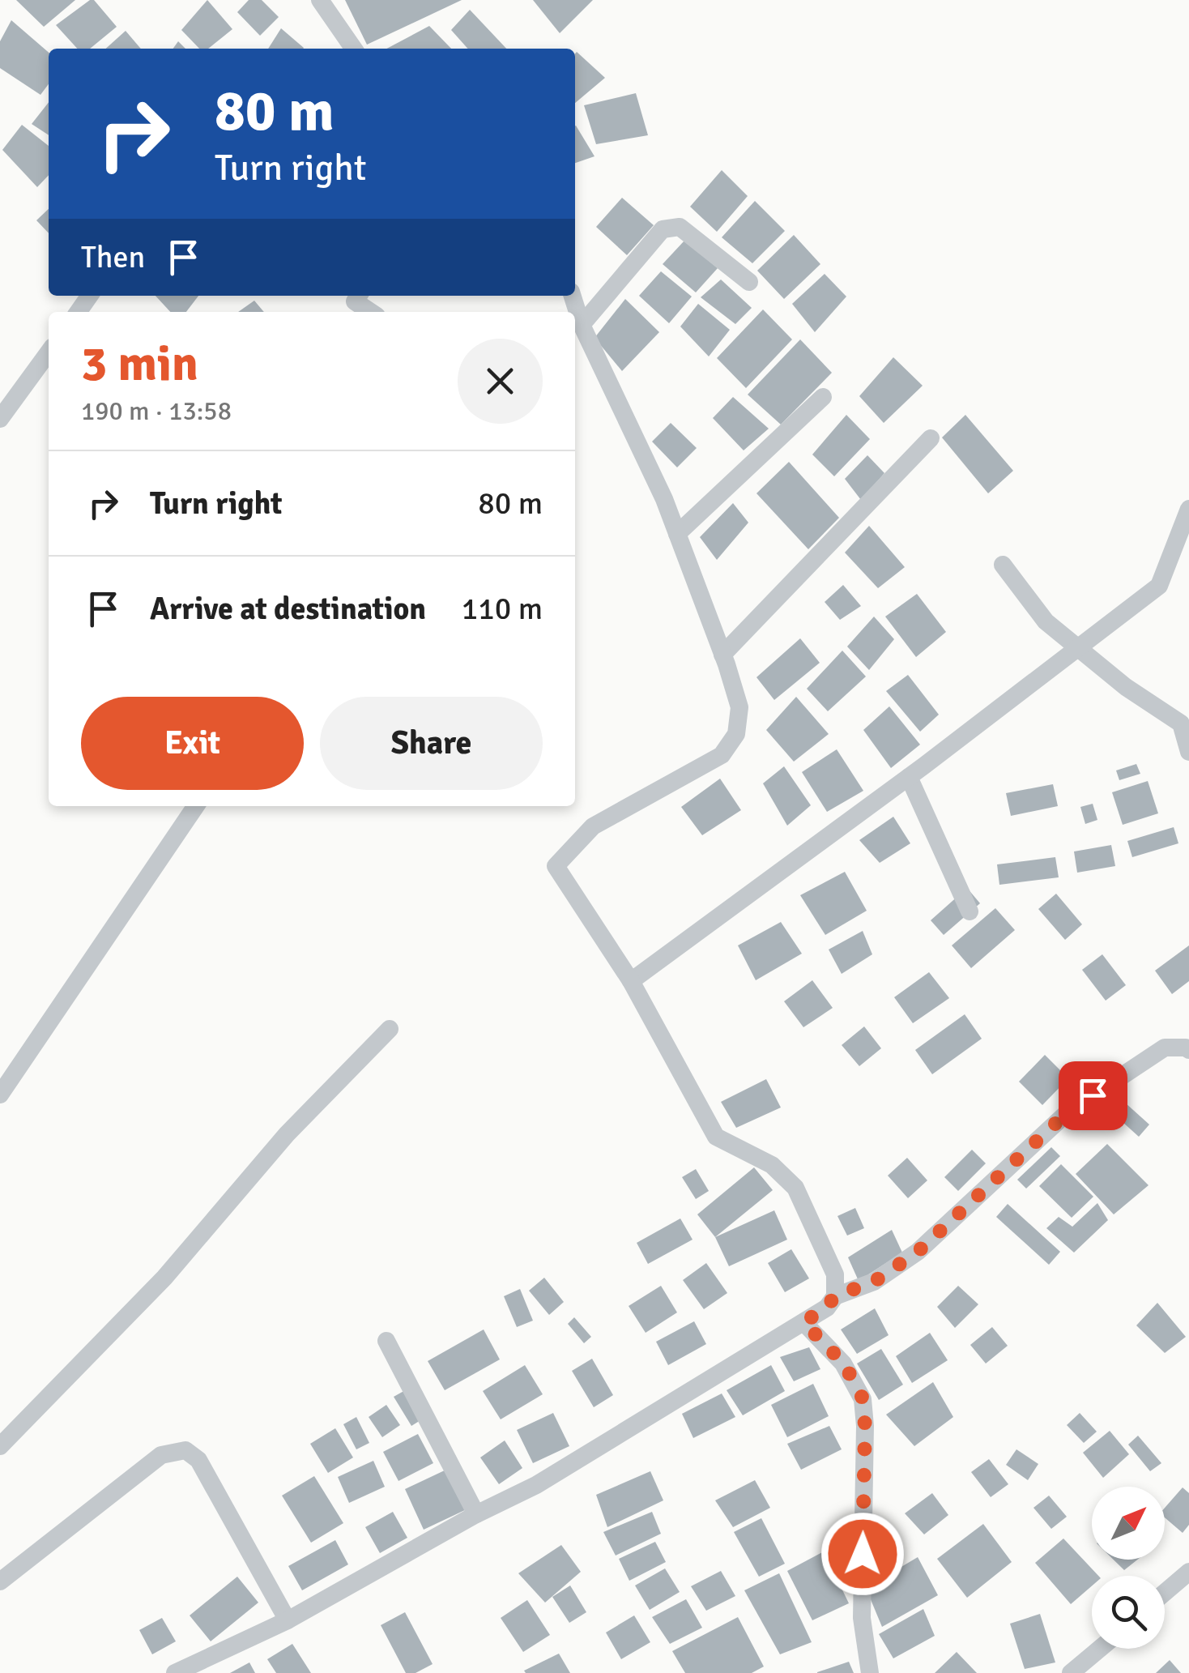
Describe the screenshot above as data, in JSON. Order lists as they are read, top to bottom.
{
  "north": "top right",
  "page": {
    "turn": ["80 m", "Turn right"],
    "then": "Then",
    "heading": ["3 min", "190 m · 13:58"],
    "list": [
      {
        "name": "Turn right",
        "value": "80 m"
      },
      {
        "name": "Arrive at destination",
        "value": "110 m"
      }
    ],
    "buttons": ["Exit", "Share"]
  }
}
